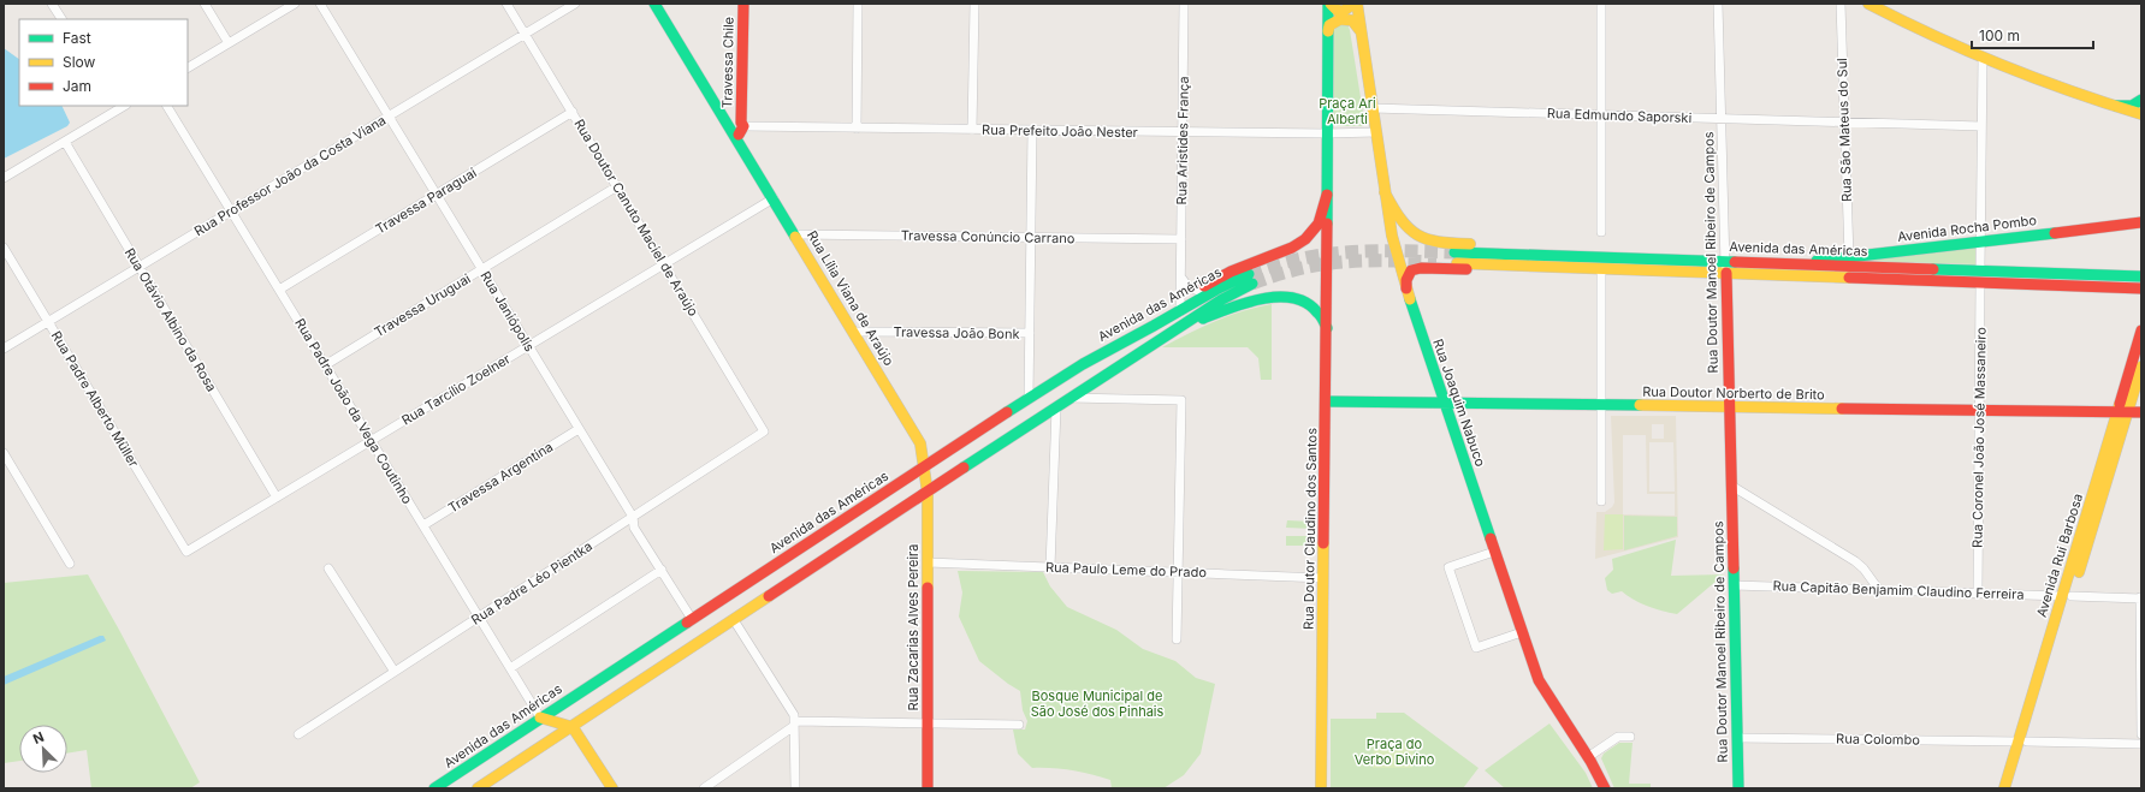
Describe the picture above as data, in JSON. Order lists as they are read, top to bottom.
{
  "streets": {
    "main road": [
      "Travessa Chile",
      "Avenida Rocha Pombo",
      "Avenida das Américas",
      "Rua Doutor Manoel Ribeiro de Campos",
      "Rua Lília Viana de Araújo",
      "Rua Doutor Norberto de Brito",
      "Rua Joaquim Nabuco",
      "Rua Doutor Claudino dos Santos",
      "Avenida Rui Barbosa",
      "Rua Zacarias Alves Pereira"
    ],
    "street": [
      "Rua Edmundo Saporski",
      "Rua São Mateus do Sul",
      "Rua Prefeito João Nester",
      "Rua Aristides França",
      "Rua Professor João da Costa Viana",
      "Travessa Paraguai",
      "Rua Doutor Canuto Maciel de Araújo",
      "Travessa Conúncio Carrano",
      "Travessa Uruguai",
      "Rua Janiópolis",
      "Rua Otávio Albino da Rosa",
      "Travessa João Bonk",
      "Rua Tarcílio Zoelner",
      "Rua Padre Alberto Müller",
      "Rua Padre João da Vega Coutinho",
      "Rua Coronel João José Massaneiro",
      "Travessa Argentina",
      "Rua Paulo Leme do Prado",
      "Rua Padre Léo Pientka",
      "Rua Capitão Benjamim Claudino Ferreira",
      "Rua Colombo"
    ]
  },
  "crossings": [
    ["Travessa Chile", "Rua Prefeito João Nester"],
    ["Travessa Chile", "Rua Lília Viana de Araújo"],
    ["Rua Edmundo Saporski", "Rua São Mateus do Sul"],
    ["Rua Edmundo Saporski", "Rua Doutor Manoel Ribeiro de Campos"],
    ["Rua Edmundo Saporski", "Rua Joaquim Nabuco"],
    ["Rua São Mateus do Sul", "Avenida Rocha Pombo"],
    ["Rua Prefeito João Nester", "Rua Aristides França"],
    ["Rua Prefeito João Nester", "Rua Lília Viana de Araújo"],
    ["Rua Prefeito João Nester", "Rua Joaquim Nabuco"],
    ["Rua Prefeito João Nester", "Rua Doutor Claudino dos Santos"],
    ["Rua Aristides França", "Travessa Conúncio Carrano"],
    ["Rua Aristides França", "Avenida das Américas"],
    ["Rua Professor João da Costa Viana", "Rua Doutor Canuto Maciel de Araújo"],
    ["Rua Professor João da Costa Viana", "Rua Janiópolis"],
    ["Rua Professor João da Costa Viana", "Rua Otávio Albino da Rosa"],
    ["Rua Professor João da Costa Viana", "Rua Padre Alberto Müller"],
    ["Rua Professor João da Costa Viana", "Rua Padre João da Vega Coutinho"],
    ["Travessa Paraguai", "Rua Doutor Canuto Maciel de Araújo"],
    ["Travessa Paraguai", "Rua Janiópolis"],
    ["Travessa Paraguai", "Rua Padre João da Vega Coutinho"],
    ["Rua Doutor Canuto Maciel de Araújo", "Travessa Uruguai"],
    ["Rua Doutor Canuto Maciel de Araújo", "Rua Tarcílio Zoelner"],
    ["Rua Doutor Canuto Maciel de Araújo", "Rua Padre Léo Pientka"],
    ["Avenida Rocha Pombo", "Avenida das Américas"],
    ["Travessa Conúncio Carrano", "Rua Lília Viana de Araújo"],
    ["Avenida das Américas", "Rua Doutor Manoel Ribeiro de Campos"],
    ["Avenida das Américas", "Rua Lília Viana de Araújo"],
    ["Avenida das Américas", "Rua Janiópolis"],
    ["Avenida das Américas", "Rua Padre João da Vega Coutinho"],
    ["Avenida das Américas", "Rua Coronel João José Massaneiro"],
    ["Avenida das Américas", "Rua Zacarias Alves Pereira"],
    ["Rua Doutor Manoel Ribeiro de Campos", "Rua Doutor Norberto de Brito"],
    ["Rua Doutor Manoel Ribeiro de Campos", "Rua Capitão Benjamim Claudino Ferreira"],
    ["Rua Doutor Manoel Ribeiro de Campos", "Rua Colombo"],
    ["Rua Lília Viana de Araújo", "Travessa João Bonk"],
    ["Rua Lília Viana de Araújo", "Rua Tarcílio Zoelner"],
    ["Rua Lília Viana de Araújo", "Rua Zacarias Alves Pereira"],
    ["Travessa Uruguai", "Rua Janiópolis"],
    ["Travessa Uruguai", "Rua Padre João da Vega Coutinho"],
    ["Rua Janiópolis", "Rua Tarcílio Zoelner"],
    ["Rua Janiópolis", "Travessa Argentina"],
    ["Rua Janiópolis", "Rua Padre Léo Pientka"],
    ["Rua Otávio Albino da Rosa", "Rua Tarcílio Zoelner"],
    ["Rua Tarcílio Zoelner", "Rua Padre Alberto Müller"],
    ["Rua Tarcílio Zoelner", "Rua Padre João da Vega Coutinho"],
    ["Rua Doutor Norberto de Brito", "Rua Joaquim Nabuco"],
    ["Rua Doutor Norberto de Brito", "Rua Coronel João José Massaneiro"],
    ["Rua Doutor Norberto de Brito", "Rua Doutor Claudino dos Santos"],
    ["Rua Doutor Norberto de Brito", "Avenida Rui Barbosa"],
    ["Rua Padre João da Vega Coutinho", "Travessa Argentina"],
    ["Rua Padre João da Vega Coutinho", "Rua Padre Léo Pientka"],
    ["Rua Coronel João José Massaneiro", "Rua Capitão Benjamim Claudino Ferreira"],
    ["Rua Doutor Claudino dos Santos", "Rua Paulo Leme do Prado"],
    ["Avenida Rui Barbosa", "Rua Capitão Benjamim Claudino Ferreira"],
    ["Avenida Rui Barbosa", "Rua Colombo"],
    ["Rua Paulo Leme do Prado", "Rua Zacarias Alves Pereira"]
  ],
  "parks": ["Praça Ari Alberti", "Bosque Municipal de São José dos Pinhais", "Praça do Verbo Divino"],
  "legend": ["Fast", "Slow", "Jam"],
  "scale_bar": "100 m",
  "north": "top left"
}
